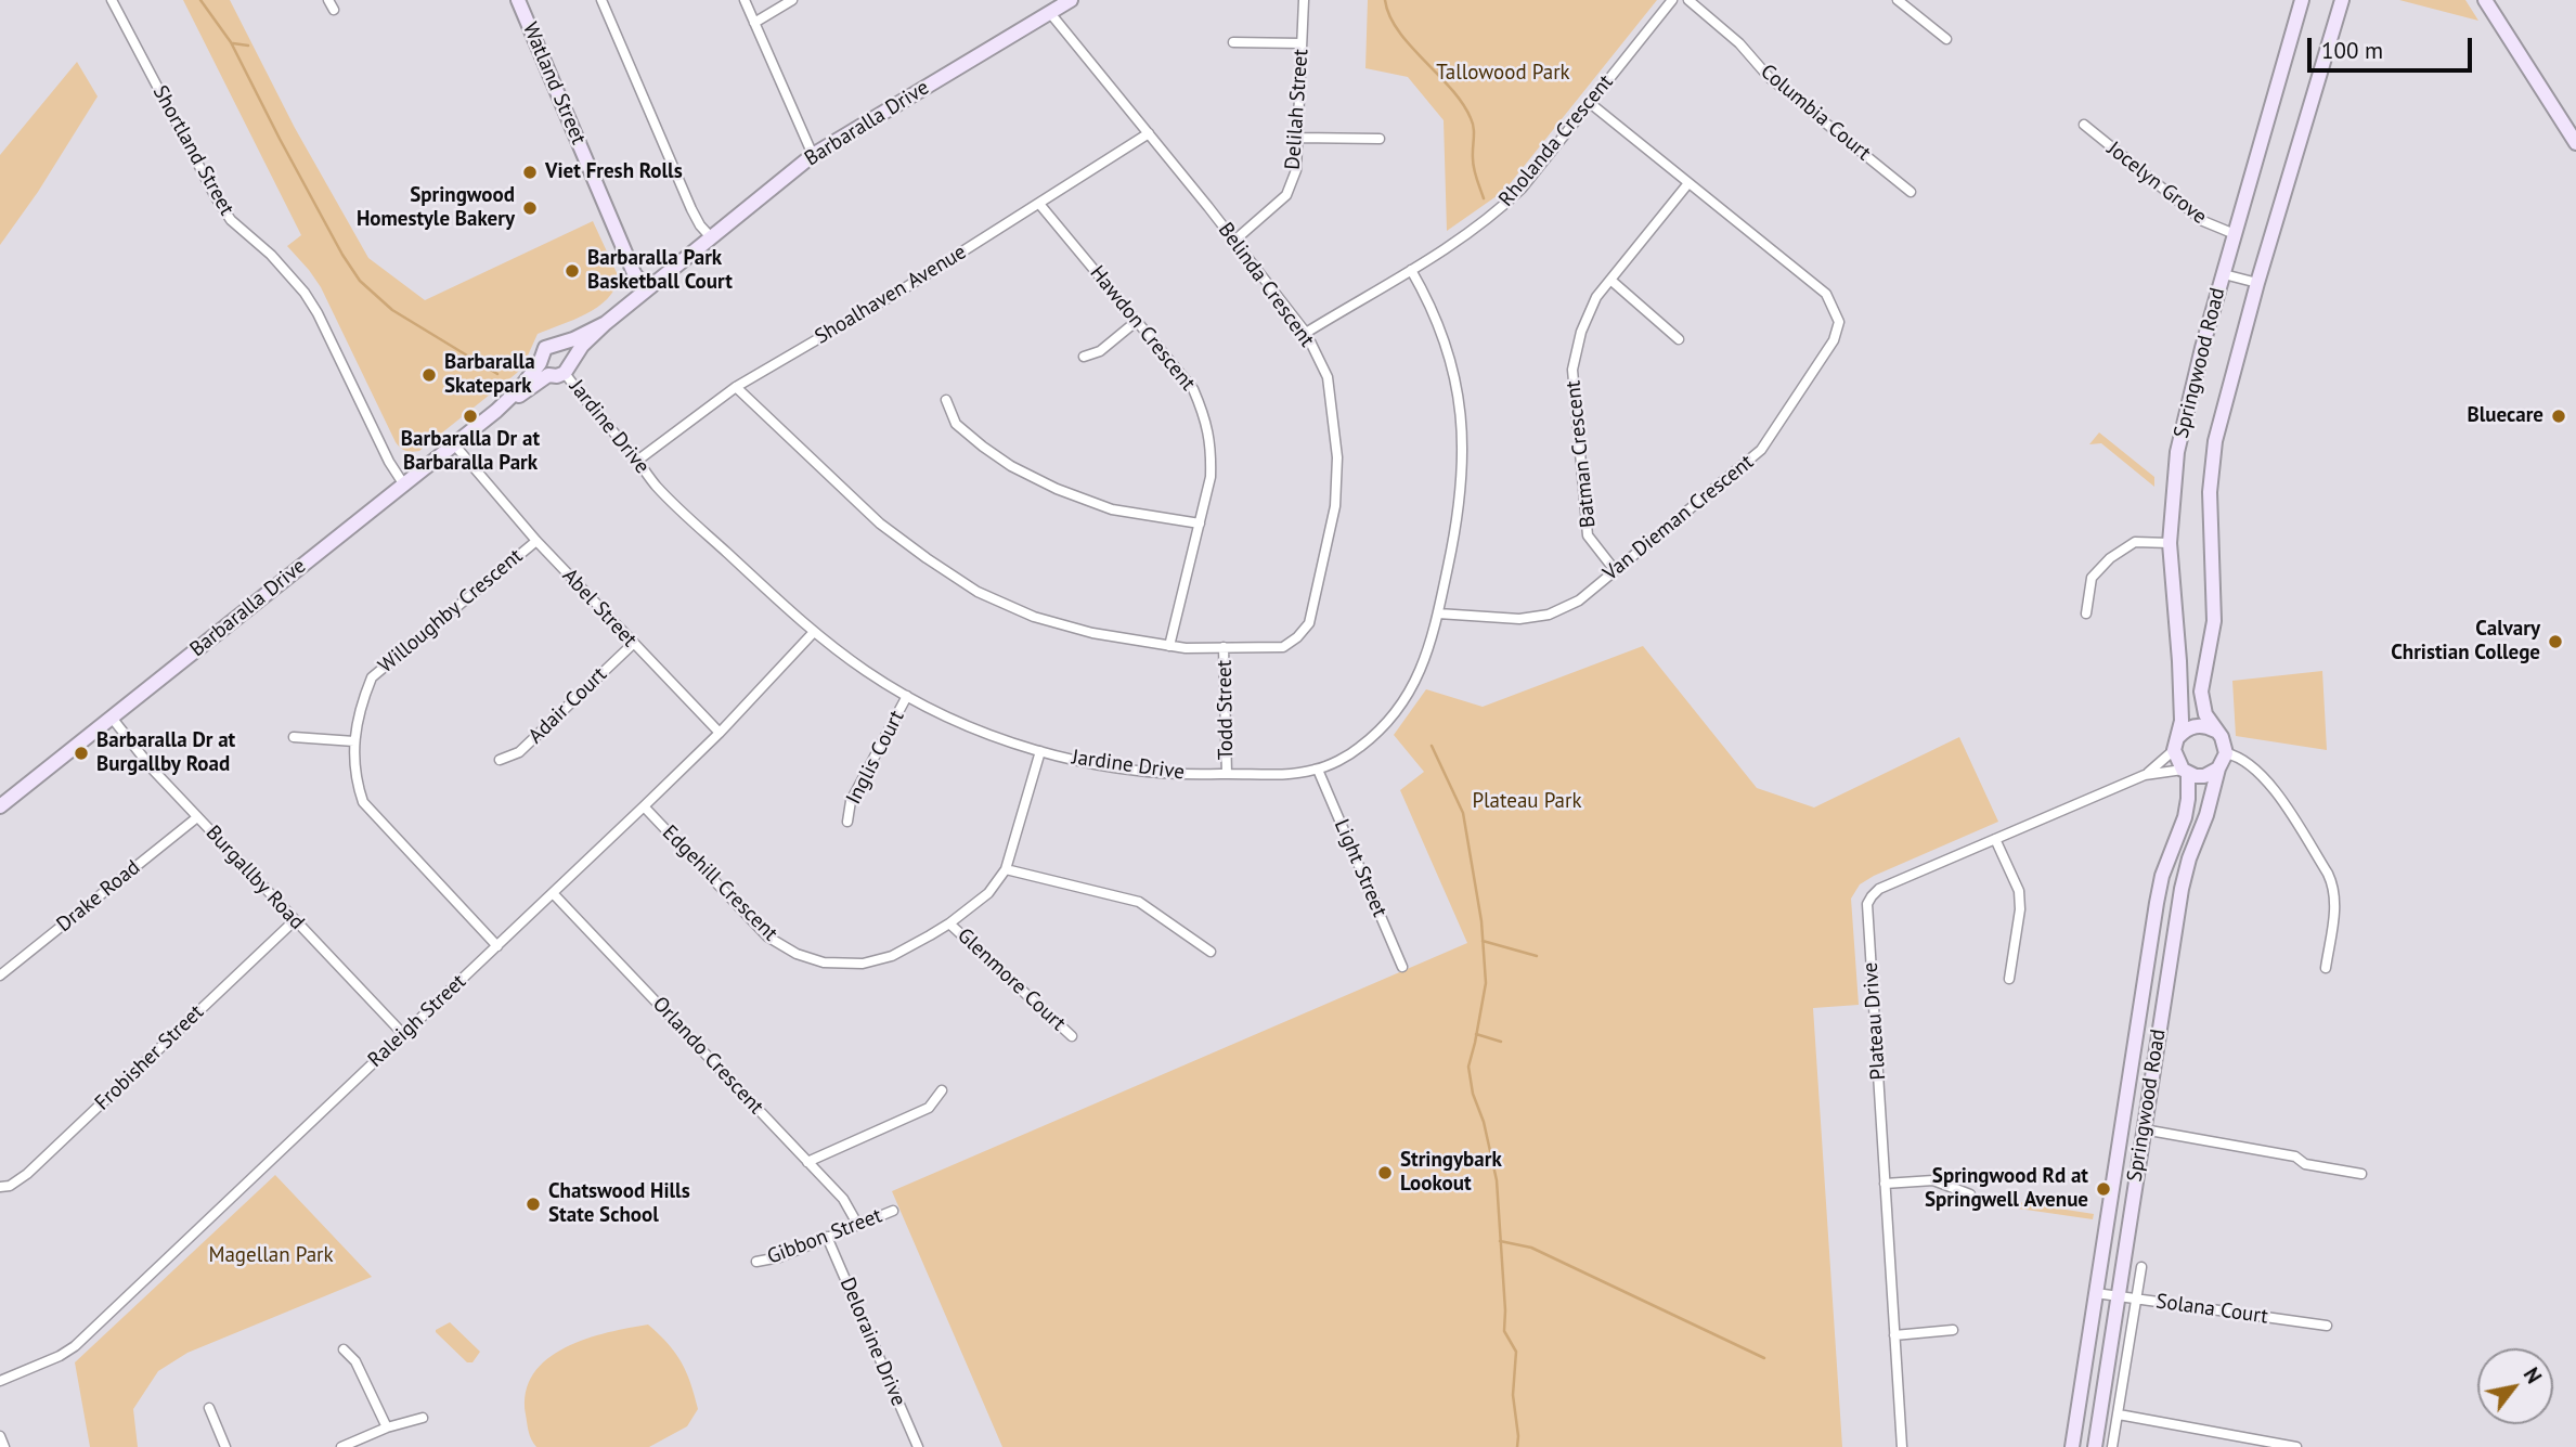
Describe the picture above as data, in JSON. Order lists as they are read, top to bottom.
{
  "streets": {
    "main road": ["Watland Street", "Barbaralla Drive", "Springwood Road"],
    "street": [
      "Delilah Street",
      "Columbia Court",
      "Rholanda Crescent",
      "Shortland Street",
      "Jocelyn Grove",
      "Belinda Crescent",
      "Shoalhaven Avenue",
      "Hawdon Crescent",
      "Jardine Drive",
      "Batman Crescent",
      "Van Dieman Crescent",
      "Abel Street",
      "Willoughby Crescent",
      "Adair Court",
      "Todd Street",
      "Inglis Court",
      "Light Street",
      "Burgallby Road",
      "Edgehill Crescent",
      "Drake Road",
      "Glenmore Court",
      "Raleigh Street",
      "Plateau Drive",
      "Orlando Crescent",
      "Frobisher Street",
      "Gibbon Street",
      "Solana Court",
      "Deloraine Drive"
    ]
  },
  "crossings": [
    ["Watland Street", "Barbaralla Drive"],
    ["Delilah Street", "Belinda Crescent"],
    ["Barbaralla Drive", "Shortland Street"],
    ["Barbaralla Drive", "Belinda Crescent"],
    ["Barbaralla Drive", "Jardine Drive"],
    ["Barbaralla Drive", "Abel Street"],
    ["Barbaralla Drive", "Burgallby Road"],
    ["Rholanda Crescent", "Belinda Crescent"],
    ["Rholanda Crescent", "Jardine Drive"],
    ["Rholanda Crescent", "Van Dieman Crescent"],
    ["Jocelyn Grove", "Springwood Road"],
    ["Belinda Crescent", "Shoalhaven Avenue"],
    ["Belinda Crescent", "Hawdon Crescent"],
    ["Belinda Crescent", "Todd Street"],
    ["Shoalhaven Avenue", "Hawdon Crescent"],
    ["Shoalhaven Avenue", "Jardine Drive"],
    ["Springwood Road", "Plateau Drive"],
    ["Springwood Road", "Solana Court"],
    ["Jardine Drive", "Van Dieman Crescent"],
    ["Jardine Drive", "Todd Street"],
    ["Jardine Drive", "Inglis Court"],
    ["Jardine Drive", "Light Street"],
    ["Jardine Drive", "Edgehill Crescent"],
    ["Jardine Drive", "Raleigh Street"],
    ["Batman Crescent", "Van Dieman Crescent"],
    ["Abel Street", "Willoughby Crescent"],
    ["Abel Street", "Adair Court"],
    ["Abel Street", "Raleigh Street"],
    ["Willoughby Crescent", "Raleigh Street"],
    ["Burgallby Road", "Drake Road"],
    ["Burgallby Road", "Raleigh Street"],
    ["Burgallby Road", "Frobisher Street"],
    ["Edgehill Crescent", "Glenmore Court"],
    ["Edgehill Crescent", "Raleigh Street"],
    ["Raleigh Street", "Orlando Crescent"],
    ["Orlando Crescent", "Gibbon Street"],
    ["Gibbon Street", "Deloraine Drive"]
  ],
  "parks": ["Tallowood Park", "Plateau Park", "Magellan Park"],
  "places": [
    "Viet Fresh Rolls",
    "Springwood Homestyle Bakery",
    "Barbaralla Park Basketball Court",
    "Barbaralla Skatepark",
    "Barbaralla Dr at Barbaralla Park",
    "Bluecare",
    "Calvary Christian College",
    "Barbaralla Dr at Burgallby Road",
    "Stringybark Lookout",
    "Springwood Rd at Springwell Avenue",
    "Chatswood Hills State School"
  ],
  "scale_bar": "100 m",
  "north": "top right"
}
